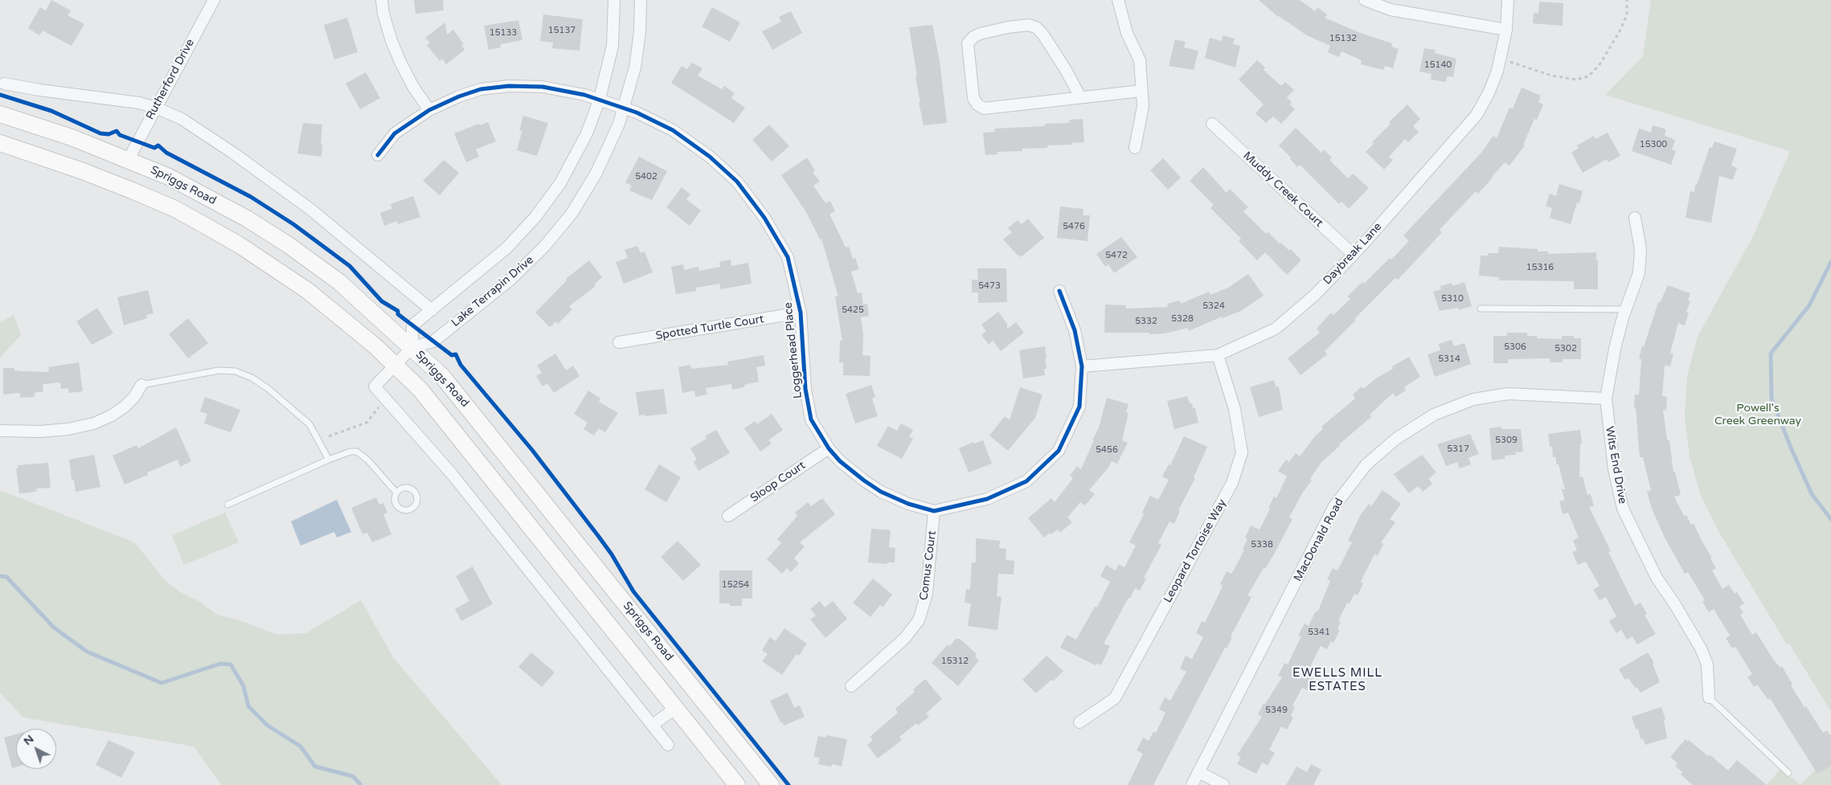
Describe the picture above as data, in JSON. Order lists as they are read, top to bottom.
{
  "streets": {
    "main road": ["Spriggs Road"],
    "street": [
      "Rutherford Drive",
      "Muddy Creek Court",
      "Daybreak Lane",
      "Lake Terrapin Drive",
      "Spotted Turtle Court",
      "Loggerhead Place",
      "Wits End Drive",
      "Sloop Court",
      "MacDonald Road",
      "Leopard Tortoise Way",
      "Comus Court"
    ]
  },
  "crossings": [
    ["Rutherford Drive", "Spriggs Road"],
    ["Spriggs Road", "Lake Terrapin Drive"],
    ["Muddy Creek Court", "Daybreak Lane"],
    ["Daybreak Lane", "Loggerhead Place"],
    ["Daybreak Lane", "Leopard Tortoise Way"],
    ["Lake Terrapin Drive", "Loggerhead Place"],
    ["Spotted Turtle Court", "Loggerhead Place"],
    ["Loggerhead Place", "Sloop Court"],
    ["Loggerhead Place", "Comus Court"],
    ["Wits End Drive", "MacDonald Road"]
  ],
  "districts": ["EWELLS MILL ESTATES"],
  "parks": ["Powell's Creek Greenway"],
  "house_numbers": [
    "15137",
    "15133",
    "15132",
    "15140",
    "15300",
    "5402",
    "5476",
    "5472",
    "15316",
    "5473",
    "5310",
    "5324",
    "5425",
    "5328",
    "5332",
    "5306",
    "5302",
    "5314",
    "5309",
    "5317",
    "5456",
    "5338",
    "15254",
    "5341",
    "15312",
    "5349"
  ],
  "north": "top left"
}
